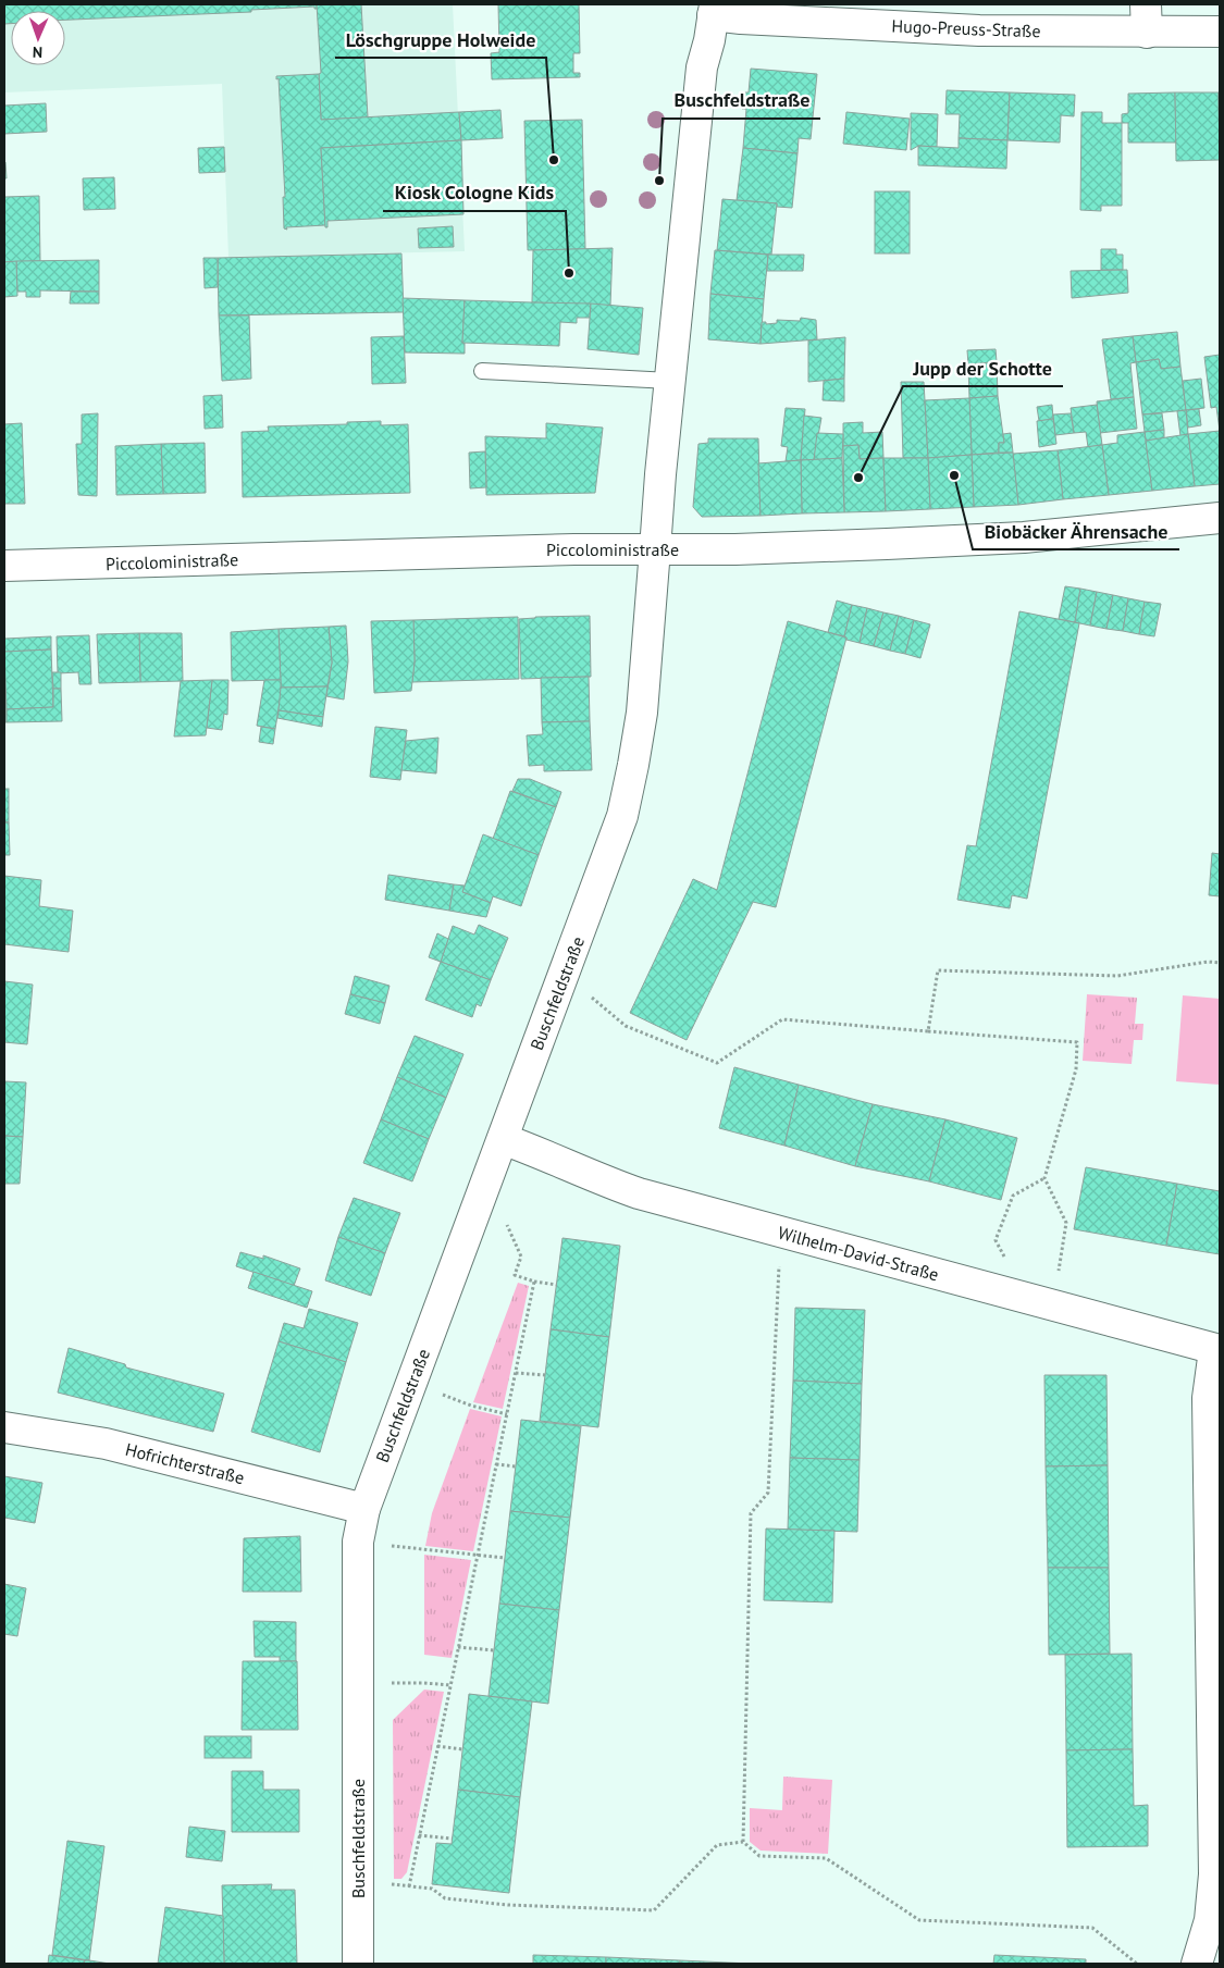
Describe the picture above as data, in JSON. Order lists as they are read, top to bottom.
{
  "streets": {
    "street": [
      "Hugo-Preuss-Straße",
      "Piccoloministraße",
      "Buschfeldstraße",
      "Wilhelm-David-Straße",
      "Hofrichterstraße"
    ]
  },
  "crossings": [
    ["Hugo-Preuss-Straße", "Buschfeldstraße"],
    ["Piccoloministraße", "Buschfeldstraße"],
    ["Buschfeldstraße", "Wilhelm-David-Straße"],
    ["Buschfeldstraße", "Hofrichterstraße"]
  ],
  "places": [
    "Löschgruppe Holweide",
    "Buschfeldstraße",
    "Kiosk Cologne Kids",
    "Biobäcker Ährensache",
    "Jupp der Schotte"
  ],
  "north": "bottom"
}
